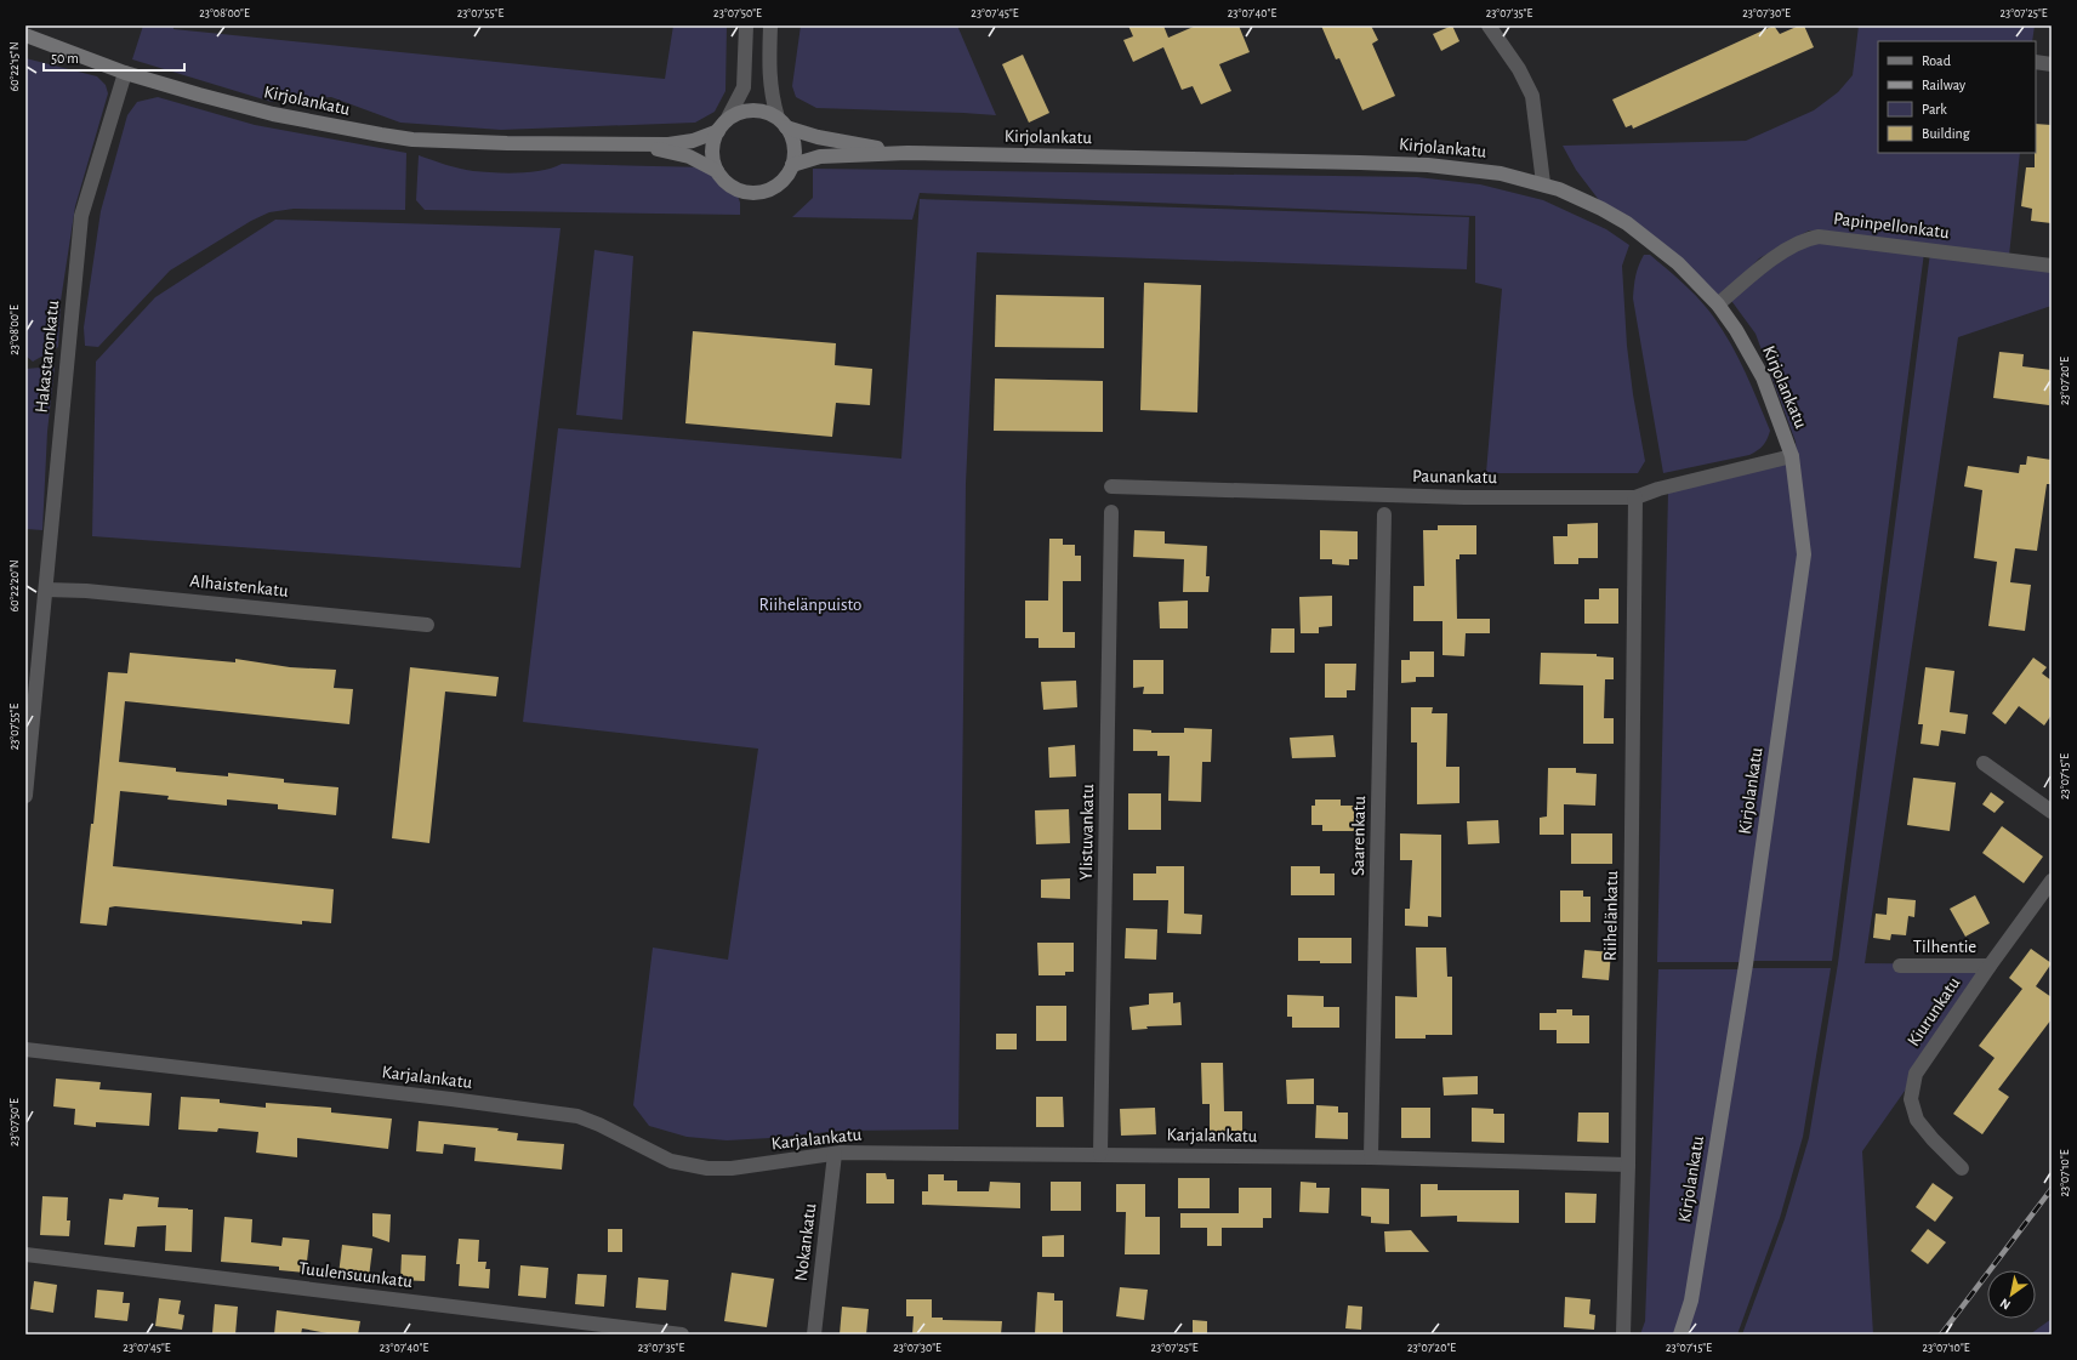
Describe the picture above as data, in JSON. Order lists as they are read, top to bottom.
{
  "streets": {
    "main road": ["Kirjolankatu"],
    "street": [
      "Papinpellonkatu",
      "Hakastaronkatu",
      "Paunankatu",
      "Alhaistenkatu",
      "Ylistuvankatu",
      "Saarenkatu",
      "Riihelänkatu",
      "Tilhentie",
      "Kiurunkatu",
      "Karjalankatu",
      "Nokankatu",
      "Tuulensuunkatu"
    ]
  },
  "crossings": [
    ["Kirjolankatu", "Papinpellonkatu"],
    ["Kirjolankatu", "Hakastaronkatu"],
    ["Kirjolankatu", "Paunankatu"],
    ["Hakastaronkatu", "Alhaistenkatu"],
    ["Paunankatu", "Riihelänkatu"],
    ["Ylistuvankatu", "Karjalankatu"],
    ["Saarenkatu", "Karjalankatu"],
    ["Riihelänkatu", "Karjalankatu"],
    ["Tilhentie", "Kiurunkatu"],
    ["Karjalankatu", "Nokankatu"]
  ],
  "parks": ["Riihelänpuisto"],
  "legend": [
    "Road",
    "Railway",
    "Park",
    "Building"
  ],
  "scale_bar": "50 m",
  "north": "bottom left",
  "coordinates": [
    "23°08'00\"E",
    "23°07'55\"E",
    "23°07'50\"E",
    "23°07'45\"E",
    "23°07'40\"E",
    "23°07'35\"E",
    "23°07'30\"E",
    "23°07'25\"E",
    "60°22'15\"N",
    "23°07'20\"E",
    "60°22'20\"N",
    "23°07'15\"E",
    "23°07'10\"E"
  ]
}
